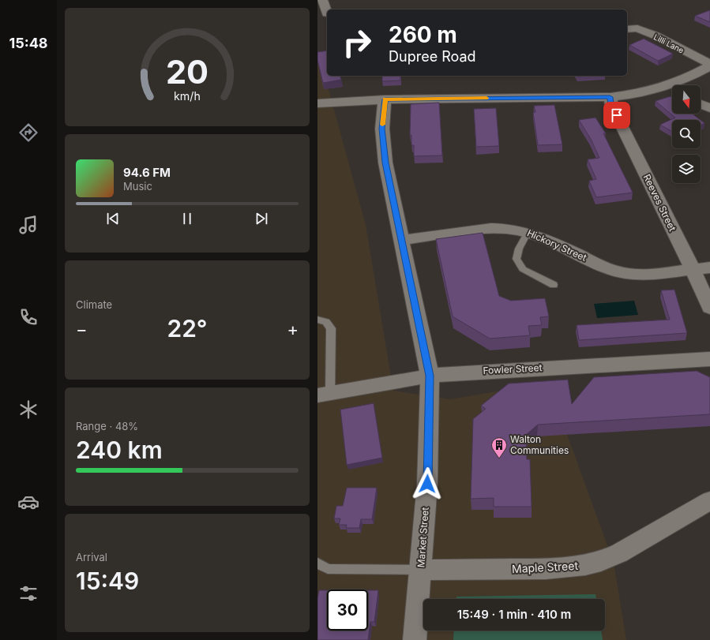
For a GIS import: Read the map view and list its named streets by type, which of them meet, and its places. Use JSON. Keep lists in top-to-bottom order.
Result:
{
  "streets": {
    "street": [
      "Lilli Lane",
      "Reeves Street",
      "Hickory Street",
      "Fowler Street",
      "Market Street",
      "Maple Street"
    ]
  },
  "crossings": [
    ["Reeves Street", "Hickory Street"],
    ["Hickory Street", "Market Street"],
    ["Fowler Street", "Market Street"],
    ["Market Street", "Maple Street"]
  ],
  "places": {
    "building": ["Walton Communities"]
  },
  "north": "bottom",
  "page": {
    "tabs": "15:48",
    "turn": ["260 m", "Dupree Road"],
    "song": ["94.6 FM", "Music"],
    "tile": [
      "Climate",
      ["Range · 48%", "240 km"],
      ["Arrival", "15:49"]
    ],
    "heat": ["−", "22°", "+"],
    "limit": "30",
    "trip": "15:49 · 1 min · 410 m",
    "gauge": ["20", "km/h"]
  }
}
